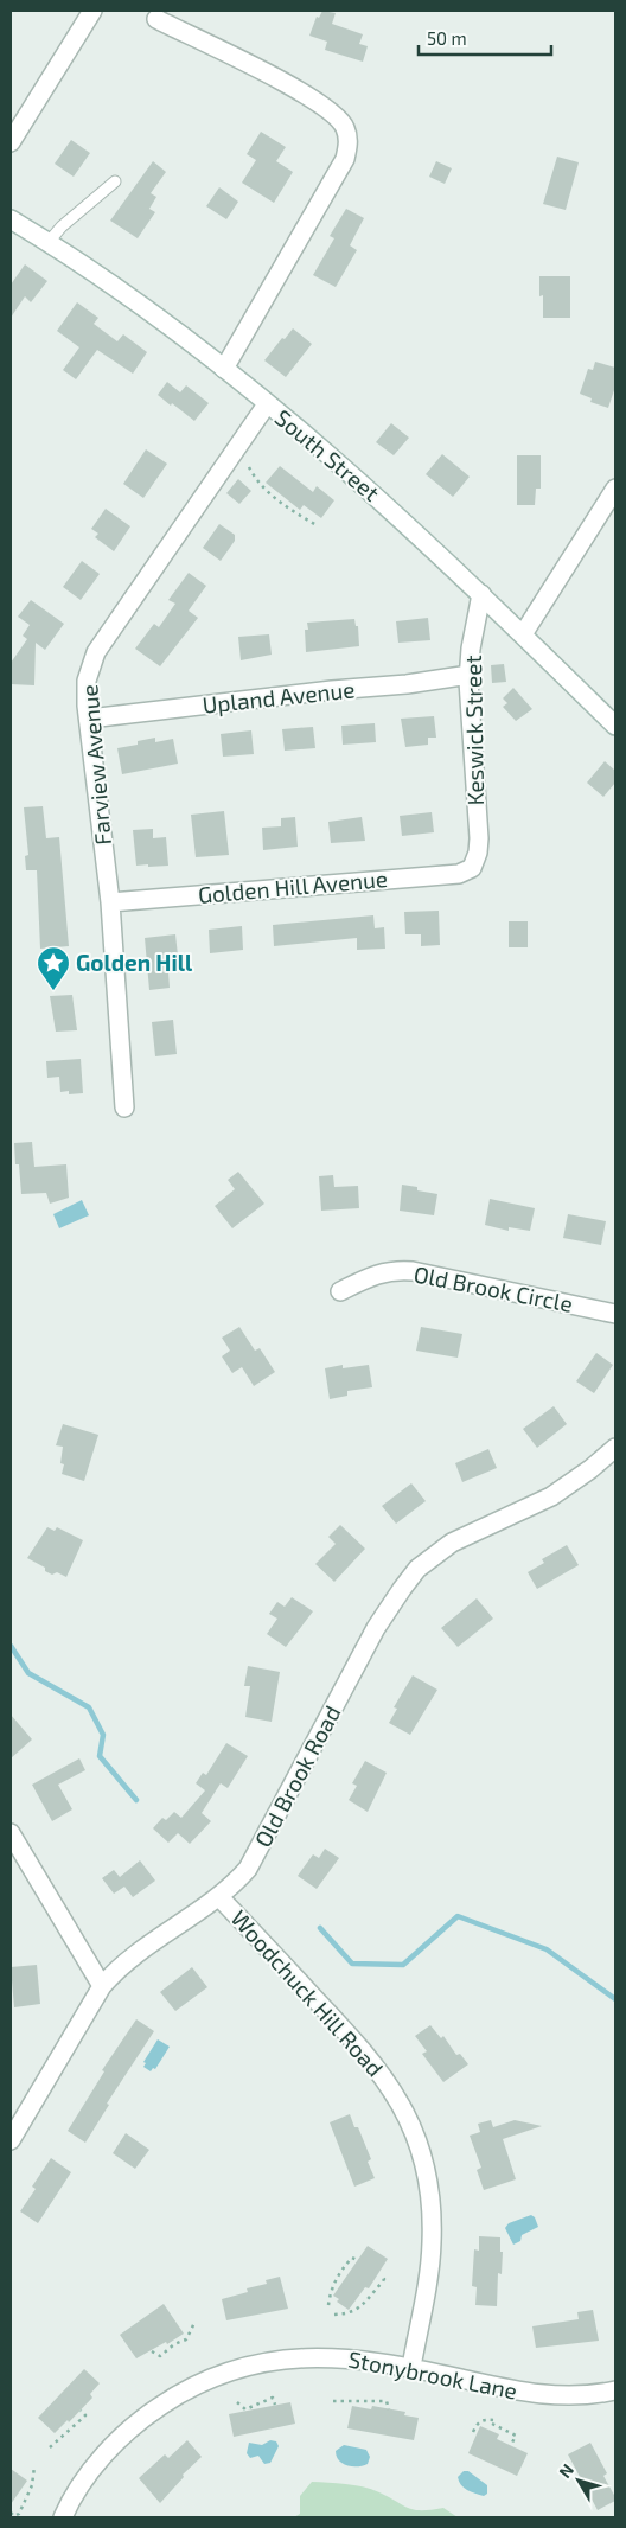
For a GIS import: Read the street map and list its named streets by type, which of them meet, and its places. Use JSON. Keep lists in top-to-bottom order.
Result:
{
  "streets": {
    "street": [
      "South Street",
      "Upland Avenue",
      "Keswick Street",
      "Farview Avenue",
      "Golden Hill Avenue",
      "Old Brook Circle",
      "Old Brook Road",
      "Woodchuck Hill Road",
      "Stonybrook Lane"
    ]
  },
  "crossings": [
    ["South Street", "Keswick Street"],
    ["South Street", "Farview Avenue"],
    ["Upland Avenue", "Keswick Street"],
    ["Upland Avenue", "Farview Avenue"],
    ["Keswick Street", "Golden Hill Avenue"],
    ["Farview Avenue", "Golden Hill Avenue"],
    ["Old Brook Road", "Woodchuck Hill Road"],
    ["Woodchuck Hill Road", "Stonybrook Lane"]
  ],
  "places": {
    "place": ["Golden Hill"]
  },
  "scale_bar": "50 m",
  "north": "top left"
}
